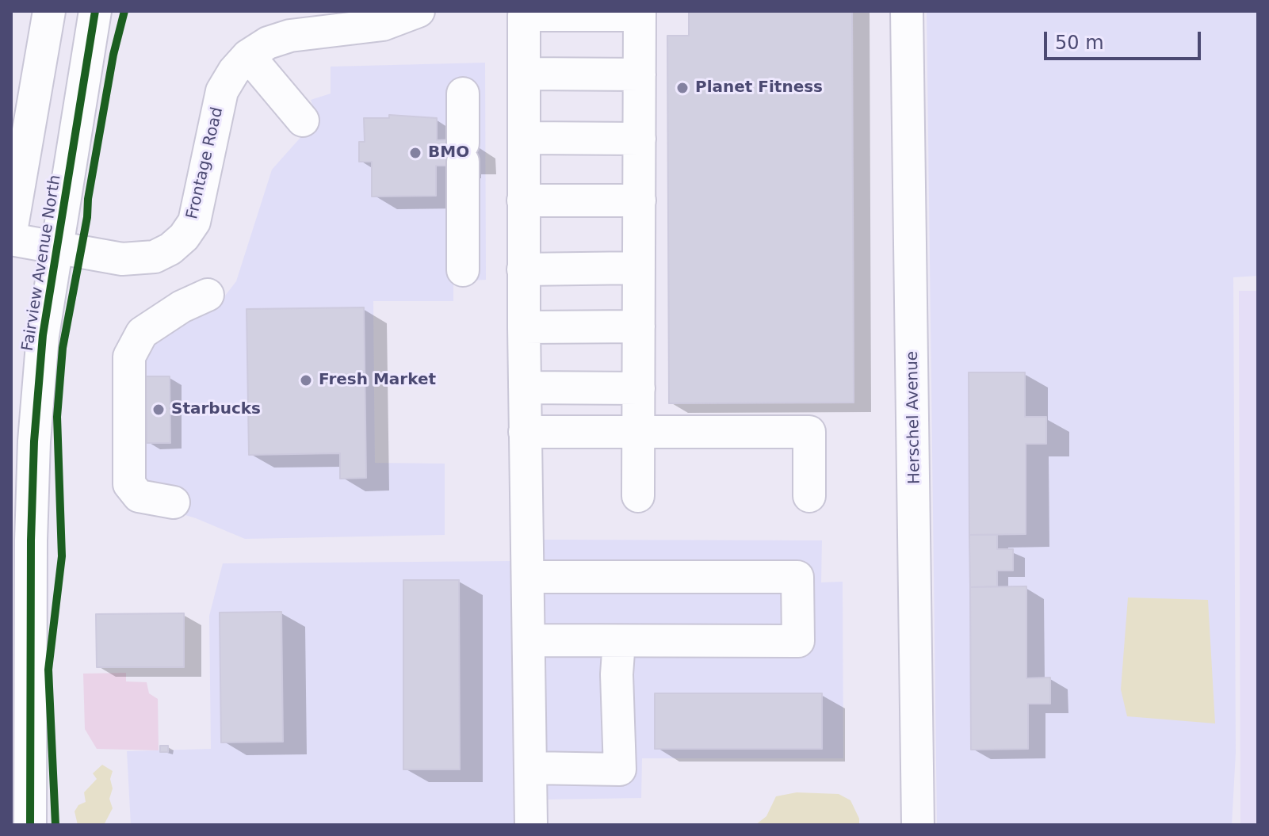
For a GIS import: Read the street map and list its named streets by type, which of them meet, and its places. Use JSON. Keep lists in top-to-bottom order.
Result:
{
  "streets": {
    "street": ["Frontage Road", "Fairview Avenue North", "Herschel Avenue"]
  },
  "crossings": [
    ["Frontage Road", "Fairview Avenue North"]
  ],
  "places": [
    "Planet Fitness",
    "BMO",
    "Fresh Market",
    "Starbucks"
  ],
  "scale_bar": "50 m"
}
